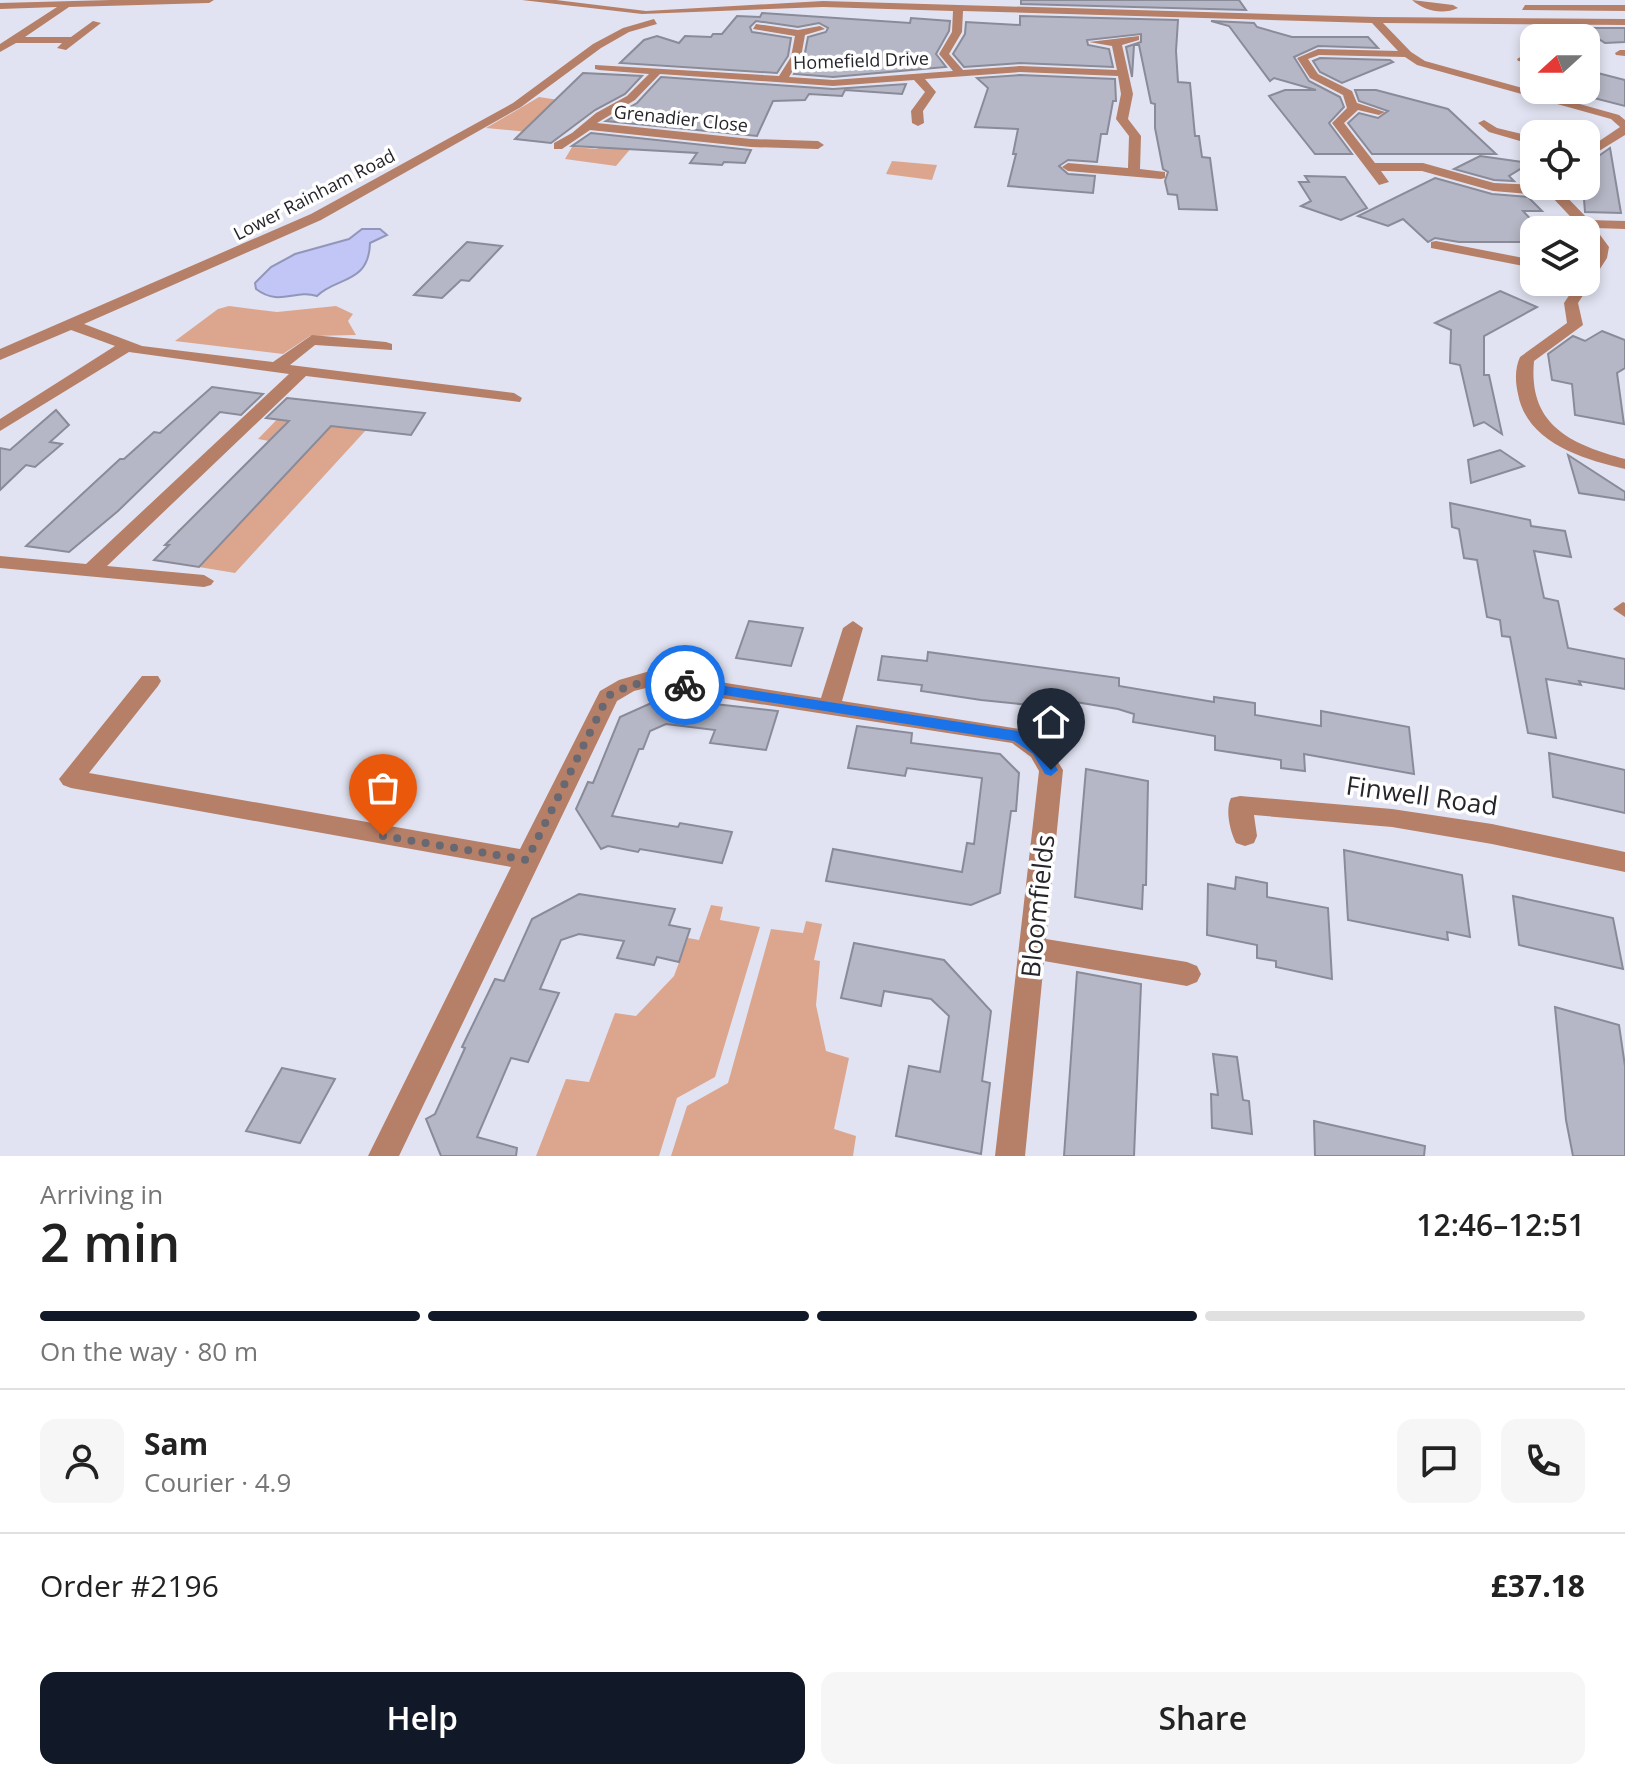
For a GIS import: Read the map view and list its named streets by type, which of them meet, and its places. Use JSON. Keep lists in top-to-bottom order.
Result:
{
  "streets": {
    "street": [
      "Homefield Drive",
      "Grenadier Close",
      "Lower Rainham Road",
      "Finwell Road",
      "Bloomfields"
    ]
  },
  "crossings": [
    ["Homefield Drive", "Grenadier Close"]
  ],
  "north": "left",
  "page": {
    "heading": ["2 min", "Arriving in", "12:46–12:51"],
    "panel": [
      "Sam",
      "Courier · 4.9",
      "Order #2196",
      "£37.18"
    ],
    "bar": "On the way · 80 m",
    "buttons": ["Help", "Share"]
  }
}
